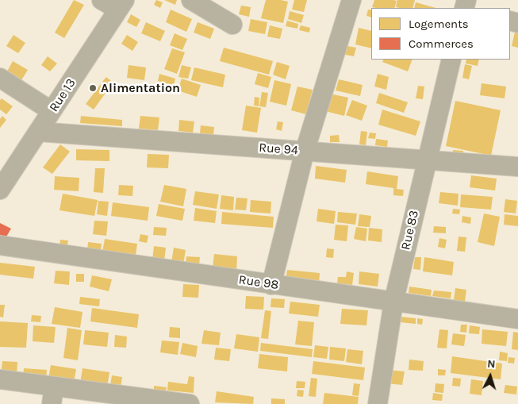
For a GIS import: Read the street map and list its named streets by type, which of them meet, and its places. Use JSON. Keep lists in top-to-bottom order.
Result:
{
  "streets": {
    "street": [
      "Rue 13",
      "Rue 94",
      "Rue 83",
      "Rue 98"
    ]
  },
  "crossings": [
    ["Rue 13", "Rue 94"],
    ["Rue 94", "Rue 83"],
    ["Rue 83", "Rue 98"]
  ],
  "places": ["Alimentation"],
  "legend": ["Logements", "Commerces"],
  "north": "top"
}
